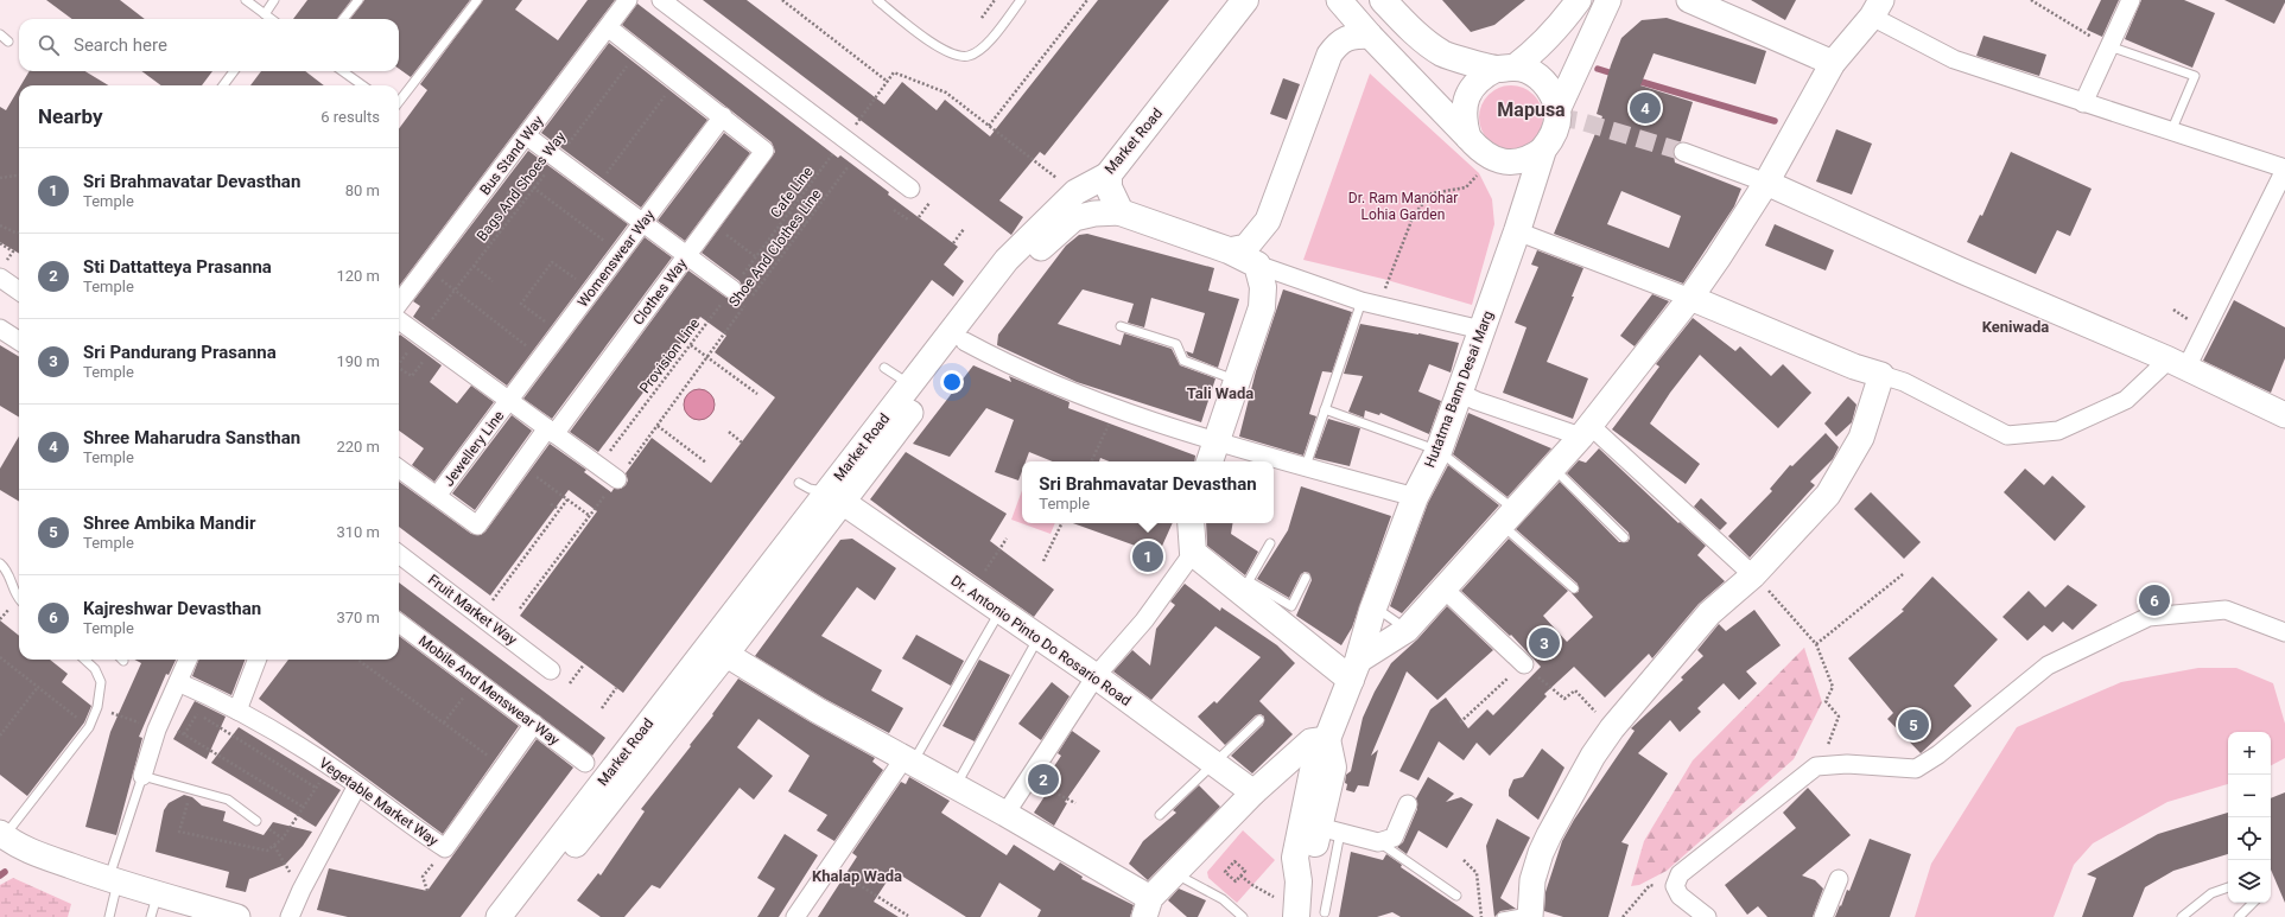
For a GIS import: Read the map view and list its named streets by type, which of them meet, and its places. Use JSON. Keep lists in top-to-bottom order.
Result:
{
  "streets": {
    "main road": ["Market Road", "Hutatma Bann Desai Marg"],
    "street": [
      "Bus Stand Way",
      "Womenswear Way",
      "Clothes Way",
      "Jewellery Line",
      "Fruit Market Way",
      "Dr. Antonio Pinto Do Rosario Road",
      "Mobile And Menswear Way",
      "Vegetable Market Way"
    ],
    "path": [
      "Bags And Shoes Way",
      "Cafe Line",
      "Shoe And Clothes Line",
      "Provision Line"
    ]
  },
  "crossings": [
    ["Market Road", "Dr. Antonio Pinto Do Rosario Road"],
    ["Cafe Line", "Provision Line"],
    ["Womenswear Way", "Clothes Way"],
    ["Womenswear Way", "Jewellery Line"],
    ["Clothes Way", "Jewellery Line"],
    ["Mobile And Menswear Way", "Vegetable Market Way"]
  ],
  "districts": [
    "Mapusa",
    "Keniwada",
    "Tali Wada",
    "Khalap Wada"
  ],
  "parks": ["Dr. Ram Manohar Lohia Garden"],
  "page": {
    "search": "Search here",
    "heading": ["Nearby", "6 results"],
    "pins": [
      "4",
      "1",
      "6",
      "3",
      "5",
      "2"
    ],
    "list": [
      {
        "mark": "1",
        "name": "Sri Brahmavatar Devasthan",
        "note": "Temple",
        "value": "80 m"
      },
      {
        "mark": "2",
        "name": "Sti Dattatteya Prasanna",
        "note": "Temple",
        "value": "120 m"
      },
      {
        "mark": "3",
        "name": "Sri Pandurang Prasanna",
        "note": "Temple",
        "value": "190 m"
      },
      {
        "mark": "4",
        "name": "Shree Maharudra Sansthan",
        "note": "Temple",
        "value": "220 m"
      },
      {
        "mark": "5",
        "name": "Shree Ambika Mandir",
        "note": "Temple",
        "value": "310 m"
      },
      {
        "mark": "6",
        "name": "Kajreshwar Devasthan",
        "note": "Temple",
        "value": "370 m"
      }
    ],
    "popup": ["Sri Brahmavatar Devasthan", "Temple"],
    "map_buttons": ["+", "−"]
  }
}
